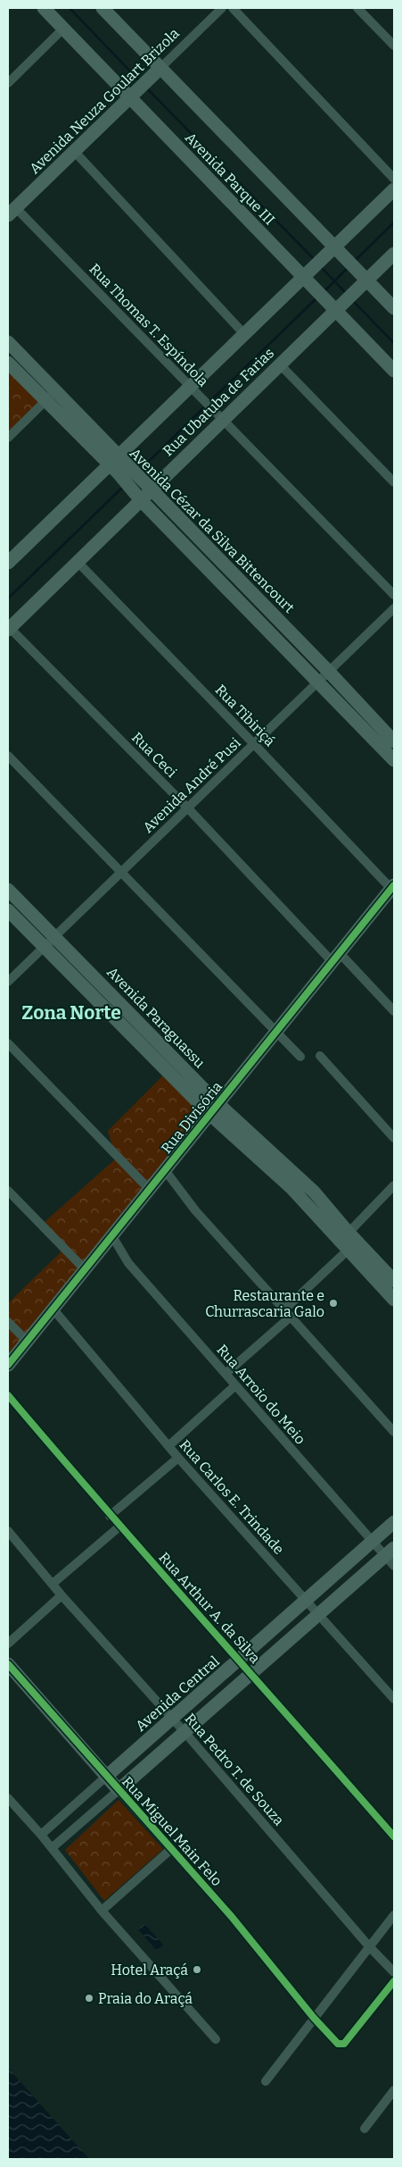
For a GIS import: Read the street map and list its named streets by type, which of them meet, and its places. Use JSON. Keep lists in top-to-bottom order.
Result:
{
  "streets": {
    "street": [
      "Avenida Neuza Goulart Brizola",
      "Avenida Parque III",
      "Rua Thomas T. Espíndola",
      "Rua Ubatuba de Farias",
      "Avenida Cézar da Silva Bittencourt",
      "Rua Tibiriçá",
      "Rua Ceci",
      "Avenida André Pusi",
      "Avenida Paraguassu",
      "Rua Divisória",
      "Rua Arroio do Meio",
      "Rua Carlos E. Trindade",
      "Rua Arthur A. da Silva",
      "Avenida Central",
      "Rua Pedro T. de Souza",
      "Rua Miguel Main Felo"
    ]
  },
  "crossings": [
    ["Avenida Neuza Goulart Brizola", "Avenida Parque III"],
    ["Avenida Neuza Goulart Brizola", "Rua Thomas T. Espíndola"],
    ["Avenida Parque III", "Rua Ubatuba de Farias"],
    ["Rua Thomas T. Espíndola", "Rua Ubatuba de Farias"],
    ["Rua Ubatuba de Farias", "Avenida Cézar da Silva Bittencourt"],
    ["Rua Ubatuba de Farias", "Rua Tibiriçá"],
    ["Rua Ubatuba de Farias", "Rua Ceci"],
    ["Avenida Cézar da Silva Bittencourt", "Avenida André Pusi"],
    ["Rua Tibiriçá", "Avenida André Pusi"],
    ["Rua Tibiriçá", "Rua Divisória"],
    ["Rua Ceci", "Avenida André Pusi"],
    ["Rua Ceci", "Rua Divisória"],
    ["Avenida André Pusi", "Avenida Paraguassu"],
    ["Avenida Paraguassu", "Rua Divisória"],
    ["Rua Divisória", "Rua Arroio do Meio"],
    ["Rua Divisória", "Rua Carlos E. Trindade"],
    ["Rua Arroio do Meio", "Avenida Central"],
    ["Rua Carlos E. Trindade", "Avenida Central"],
    ["Rua Arthur A. da Silva", "Avenida Central"],
    ["Avenida Central", "Rua Pedro T. de Souza"],
    ["Avenida Central", "Rua Miguel Main Felo"]
  ],
  "districts": ["Zona Norte"],
  "places": ["Restaurante e Churrascaria Galo", "Hotel Araçá", "Praia do Araçá"]
}
